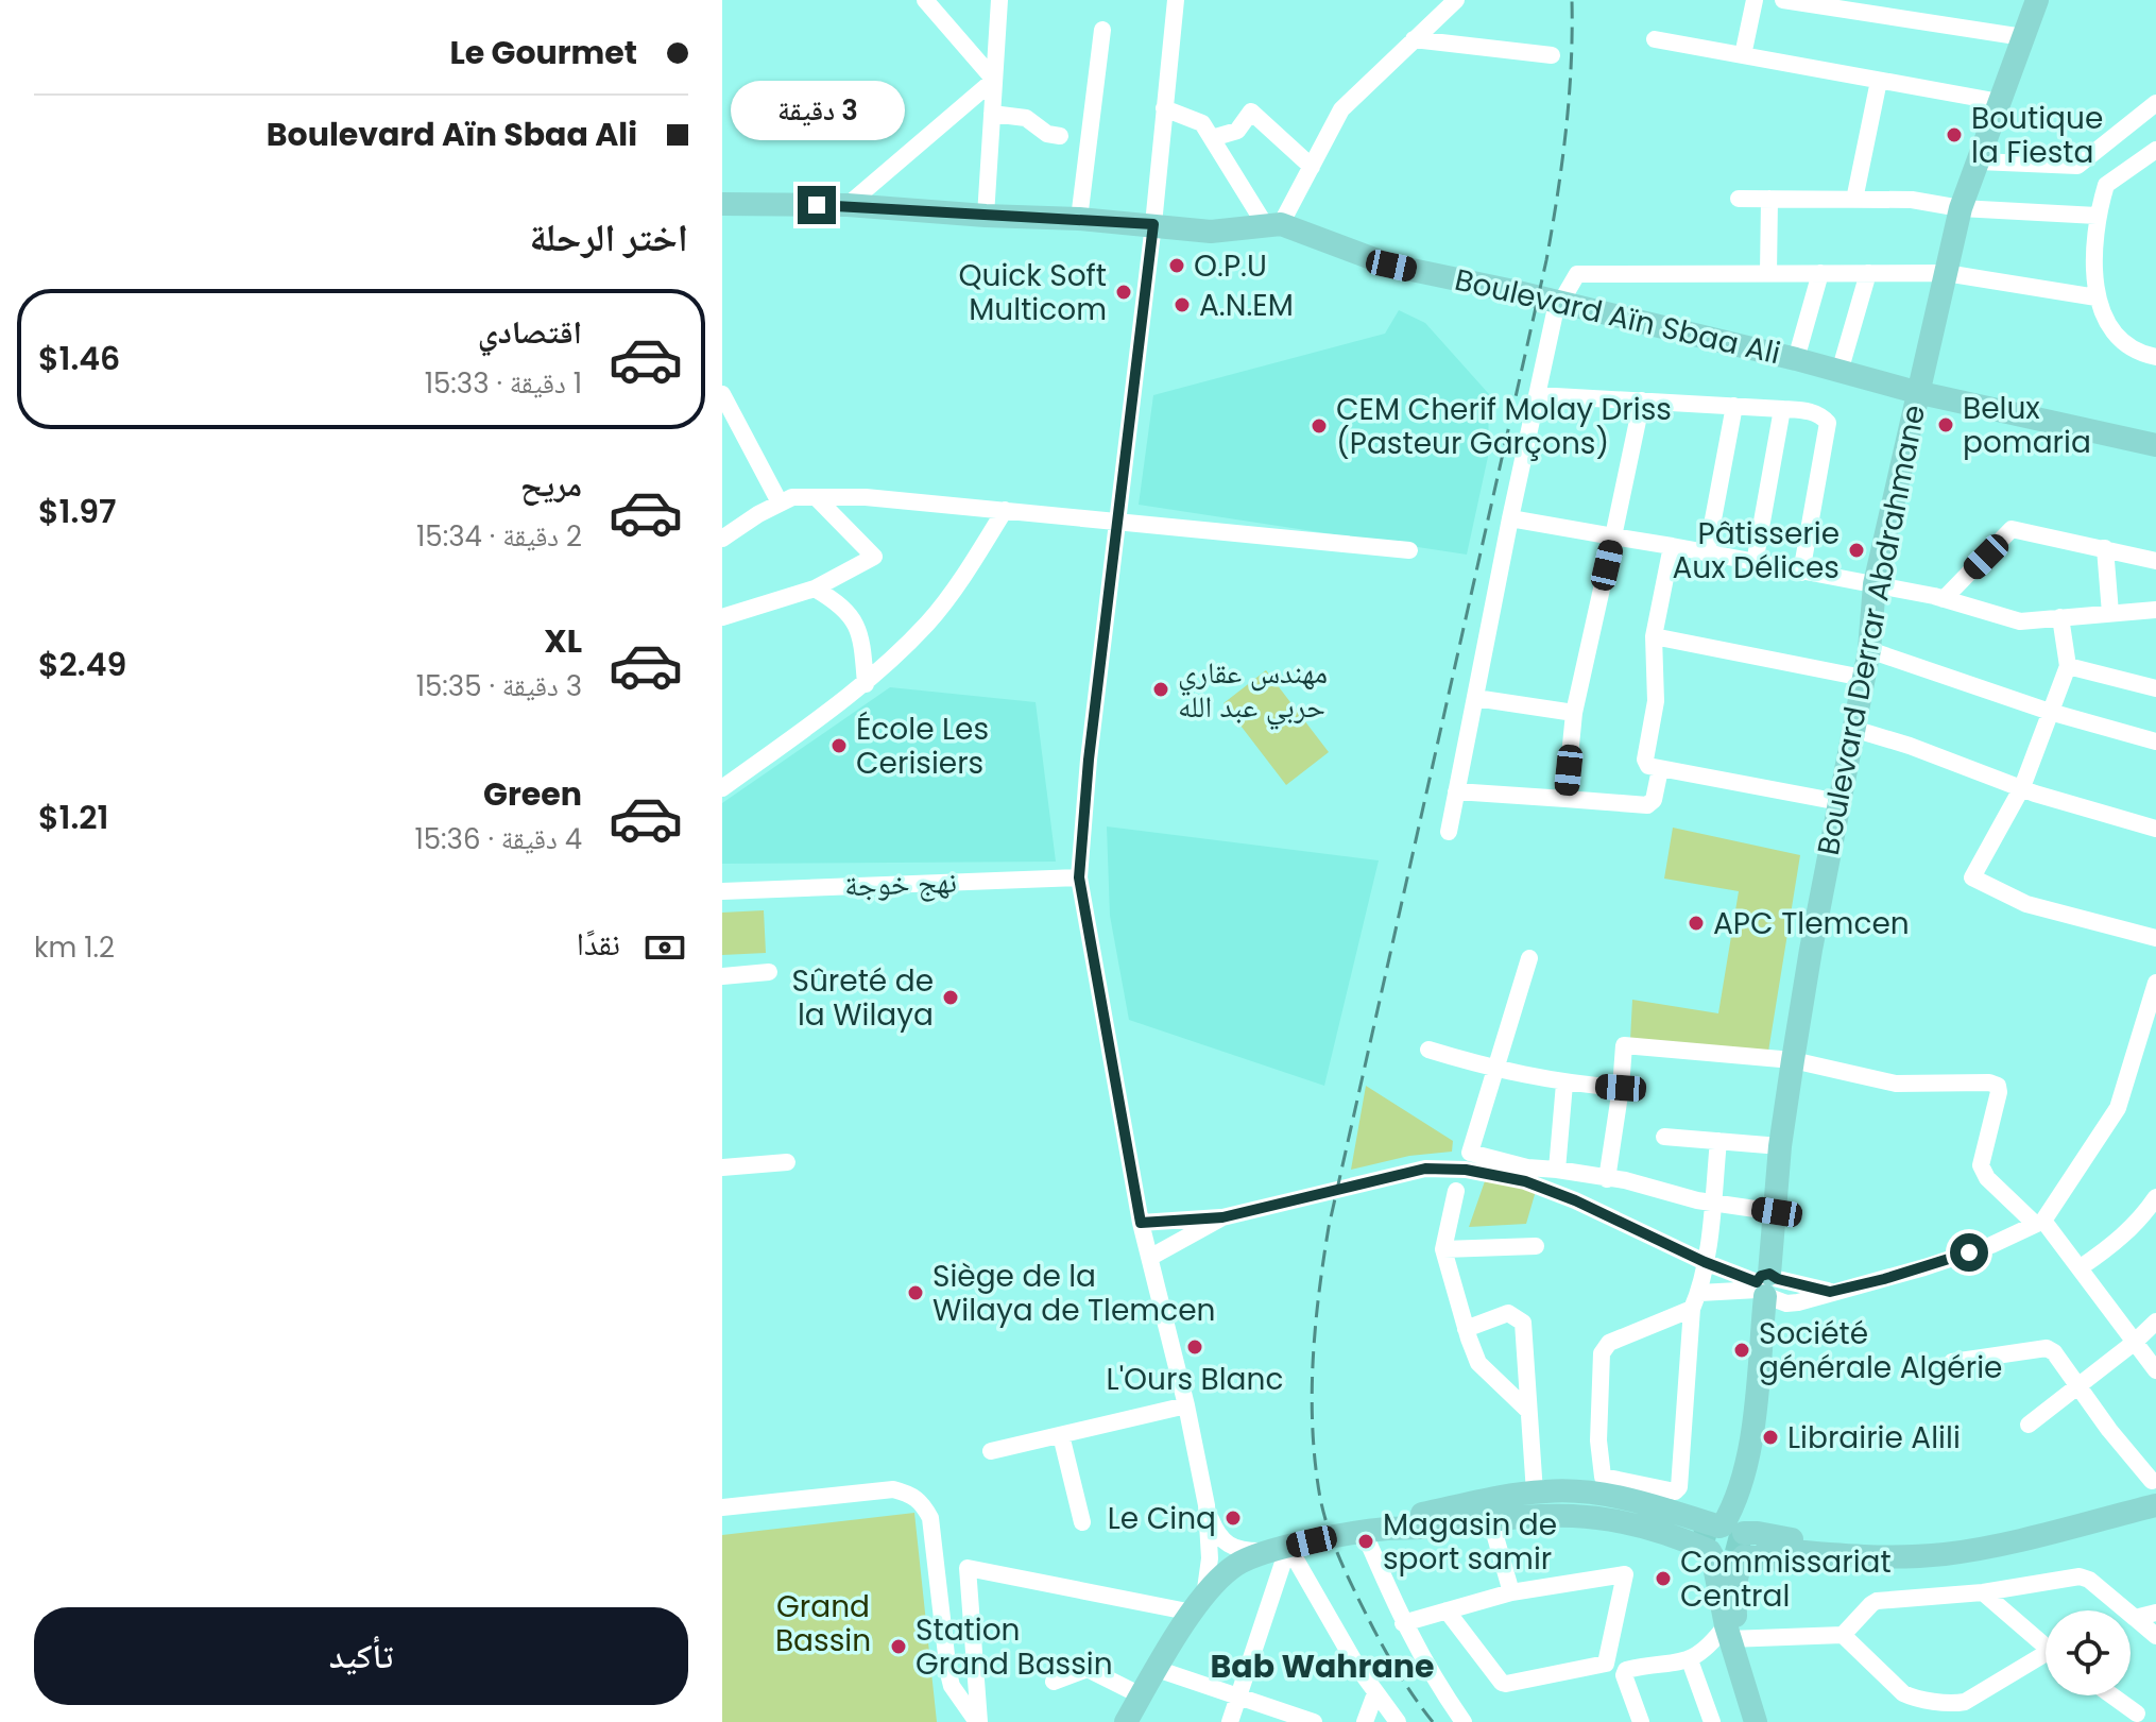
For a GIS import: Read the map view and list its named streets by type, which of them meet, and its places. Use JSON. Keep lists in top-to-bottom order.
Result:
{
  "streets": {
    "main road": ["Boulevard Aïn Sbaa Ali", "Boulevard Derrar Abdrahmane"],
    "street": ["نهج خوجة"]
  },
  "crossings": [
    ["Boulevard Aïn Sbaa Ali", "Boulevard Derrar Abdrahmane"]
  ],
  "districts": ["Bab Wahrane"],
  "parks": ["Grand Bassin"],
  "places": [
    "Boutique la Fiesta",
    "O.P.U",
    "Quick Soft Multicom",
    "A.N.EM",
    "Belux pomaria",
    "CEM Cherif Molay Driss (Pasteur Garçons)",
    "Pâtisserie Aux Délices",
    "مهندس عقاري حربي عبد الله",
    "École Les Cerisiers",
    "APC Tlemcen",
    "Sûreté de la Wilaya",
    "Siège de la Wilaya de Tlemcen",
    "L'Ours Blanc",
    "Société générale Algérie",
    "Librairie Alili",
    "Le Cinq",
    "Magasin de sport samir",
    "Commissariat Central",
    "Station Grand Bassin"
  ],
  "page": {
    "banner": ["Le Gourmet", "Boulevard Aïn Sbaa Ali"],
    "bubble": "3 دقيقة",
    "heading": "اختر الرحلة",
    "list": [
      {
        "name": "اقتصادي",
        "note": "1 دقيقة · 15:33",
        "value": "$1.46"
      },
      {
        "name": "مريح",
        "note": "2 دقيقة · 15:34",
        "value": "$1.97"
      },
      {
        "name": "XL",
        "note": "3 دقيقة · 15:35",
        "value": "$2.49"
      },
      {
        "name": "Green",
        "note": "4 دقيقة · 15:36",
        "value": "$1.21"
      }
    ],
    "pay": ["نقدًا", "1.2 km"],
    "buttons": "تأكيد"
  }
}
